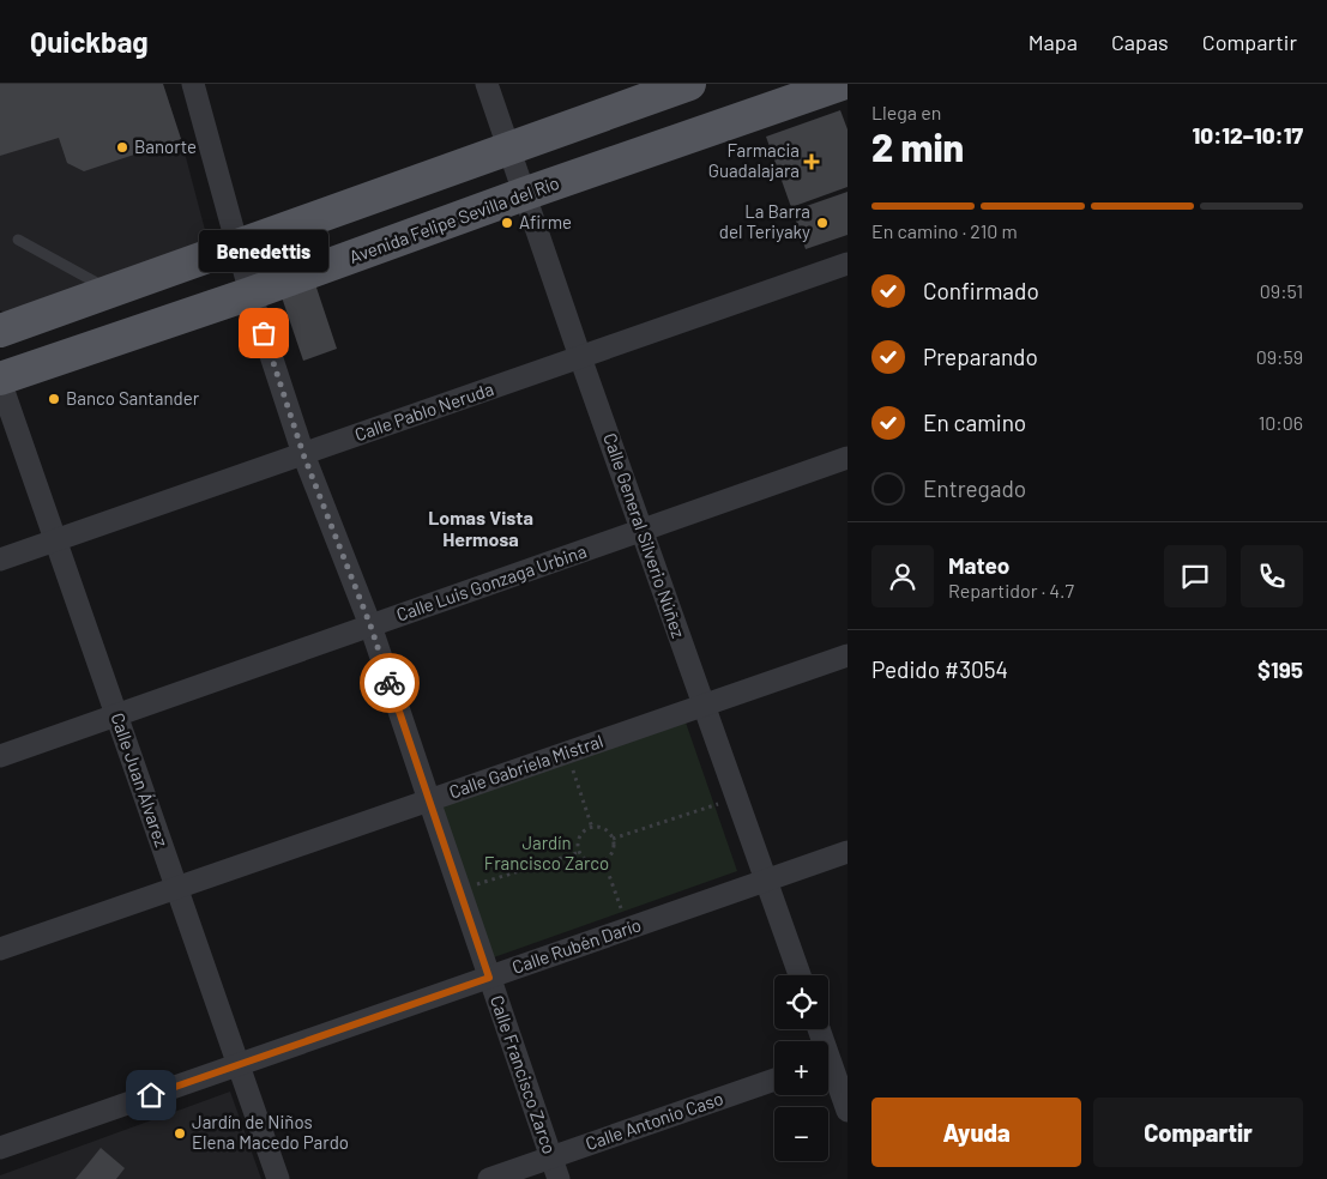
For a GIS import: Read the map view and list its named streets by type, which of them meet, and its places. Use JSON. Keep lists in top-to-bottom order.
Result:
{
  "streets": {
    "main road": ["Avenida Felipe Sevilla del Río"],
    "street": [
      "Calle Pablo Neruda",
      "Calle General Silverio Núñez",
      "Calle Luis Gonzaga Urbina",
      "Calle Gabriela Mistral",
      "Calle Juan Álvarez",
      "Calle Rubén Darío",
      "Calle Francisco Zarco",
      "Calle Antonio Caso"
    ]
  },
  "crossings": [
    ["Avenida Felipe Sevilla del Río", "Calle General Silverio Núñez"],
    ["Avenida Felipe Sevilla del Río", "Calle Juan Álvarez"],
    ["Avenida Felipe Sevilla del Río", "Calle Francisco Zarco"],
    ["Calle Pablo Neruda", "Calle General Silverio Núñez"],
    ["Calle Pablo Neruda", "Calle Juan Álvarez"],
    ["Calle Pablo Neruda", "Calle Francisco Zarco"],
    ["Calle General Silverio Núñez", "Calle Luis Gonzaga Urbina"],
    ["Calle General Silverio Núñez", "Calle Gabriela Mistral"],
    ["Calle General Silverio Núñez", "Calle Rubén Darío"],
    ["Calle Luis Gonzaga Urbina", "Calle Juan Álvarez"],
    ["Calle Luis Gonzaga Urbina", "Calle Francisco Zarco"],
    ["Calle Gabriela Mistral", "Calle Juan Álvarez"],
    ["Calle Gabriela Mistral", "Calle Francisco Zarco"],
    ["Calle Juan Álvarez", "Calle Rubén Darío"],
    ["Calle Rubén Darío", "Calle Francisco Zarco"],
    ["Calle Francisco Zarco", "Calle Antonio Caso"]
  ],
  "districts": ["Lomas Vista Hermosa"],
  "parks": ["Jardín Francisco Zarco"],
  "places": {
    "other": [
      "Banorte",
      "Afirme",
      "La Barra del Teriyaky",
      "Benedettis",
      "Banco Santander",
      "Jardín de Niños Elena Macedo Pardo"
    ],
    "health": ["Farmacia Guadalajara"]
  },
  "page": {
    "header": "Quickbag",
    "nav": ["Mapa", "Capas", "Compartir"],
    "heading": ["2 min", "Llega en", "10:12–10:17"],
    "panel": [
      "Mateo",
      "Repartidor · 4.7",
      "Pedido #3054",
      "$195"
    ],
    "bar": "En camino · 210 m",
    "bubble": "Benedettis",
    "list": [
      ["Confirmado", "09:51"],
      ["Preparando", "09:59"],
      ["En camino", "10:06"],
      "Entregado"
    ],
    "map_buttons": ["+", "−"],
    "buttons": ["Ayuda", "Compartir"]
  }
}
